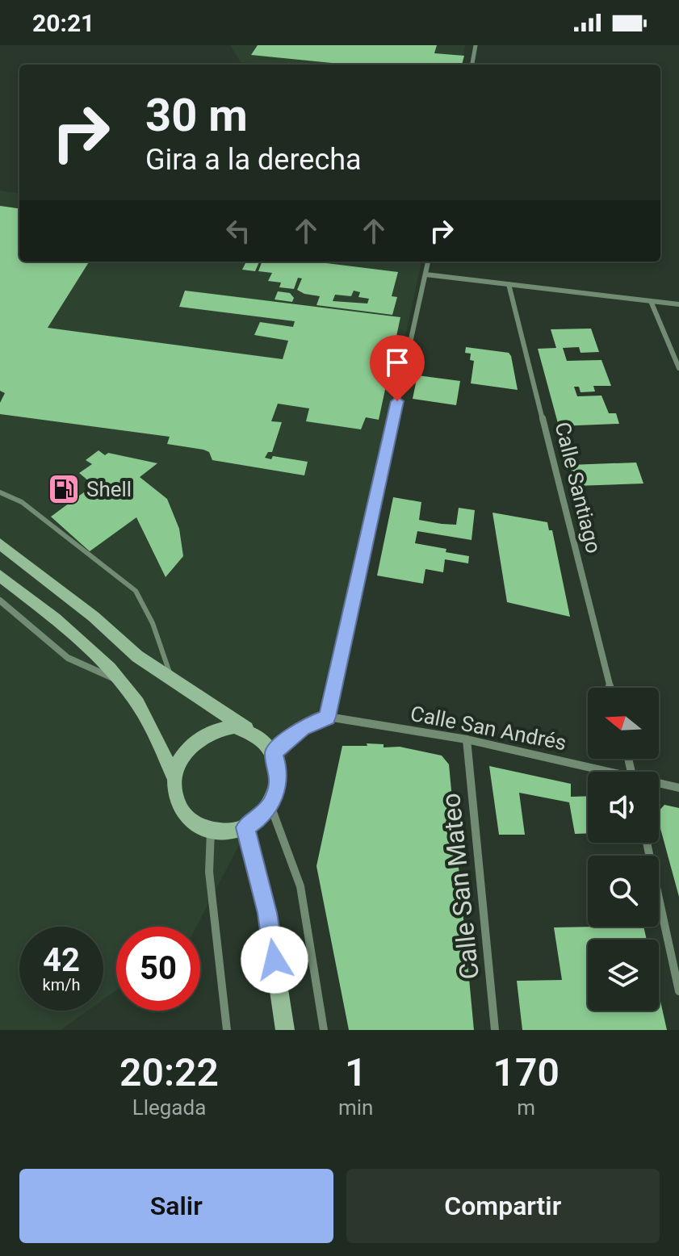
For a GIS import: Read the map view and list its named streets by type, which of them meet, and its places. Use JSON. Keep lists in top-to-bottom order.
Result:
{
  "streets": {
    "street": ["Calle Santiago", "Calle San Andrés", "Calle San Mateo"]
  },
  "crossings": [
    ["Calle San Andrés", "Calle San Mateo"]
  ],
  "places": {
    "fuel station": ["Shell"]
  },
  "north": "left",
  "page": {
    "status": "20:21",
    "turn": ["30 m", "Gira a la derecha"],
    "speed": "42 km/h",
    "limit": "50",
    "eta": [
      "20:22",
      "Llegada",
      "1",
      "min",
      "170",
      "m"
    ],
    "buttons": ["Salir", "Compartir"]
  }
}
